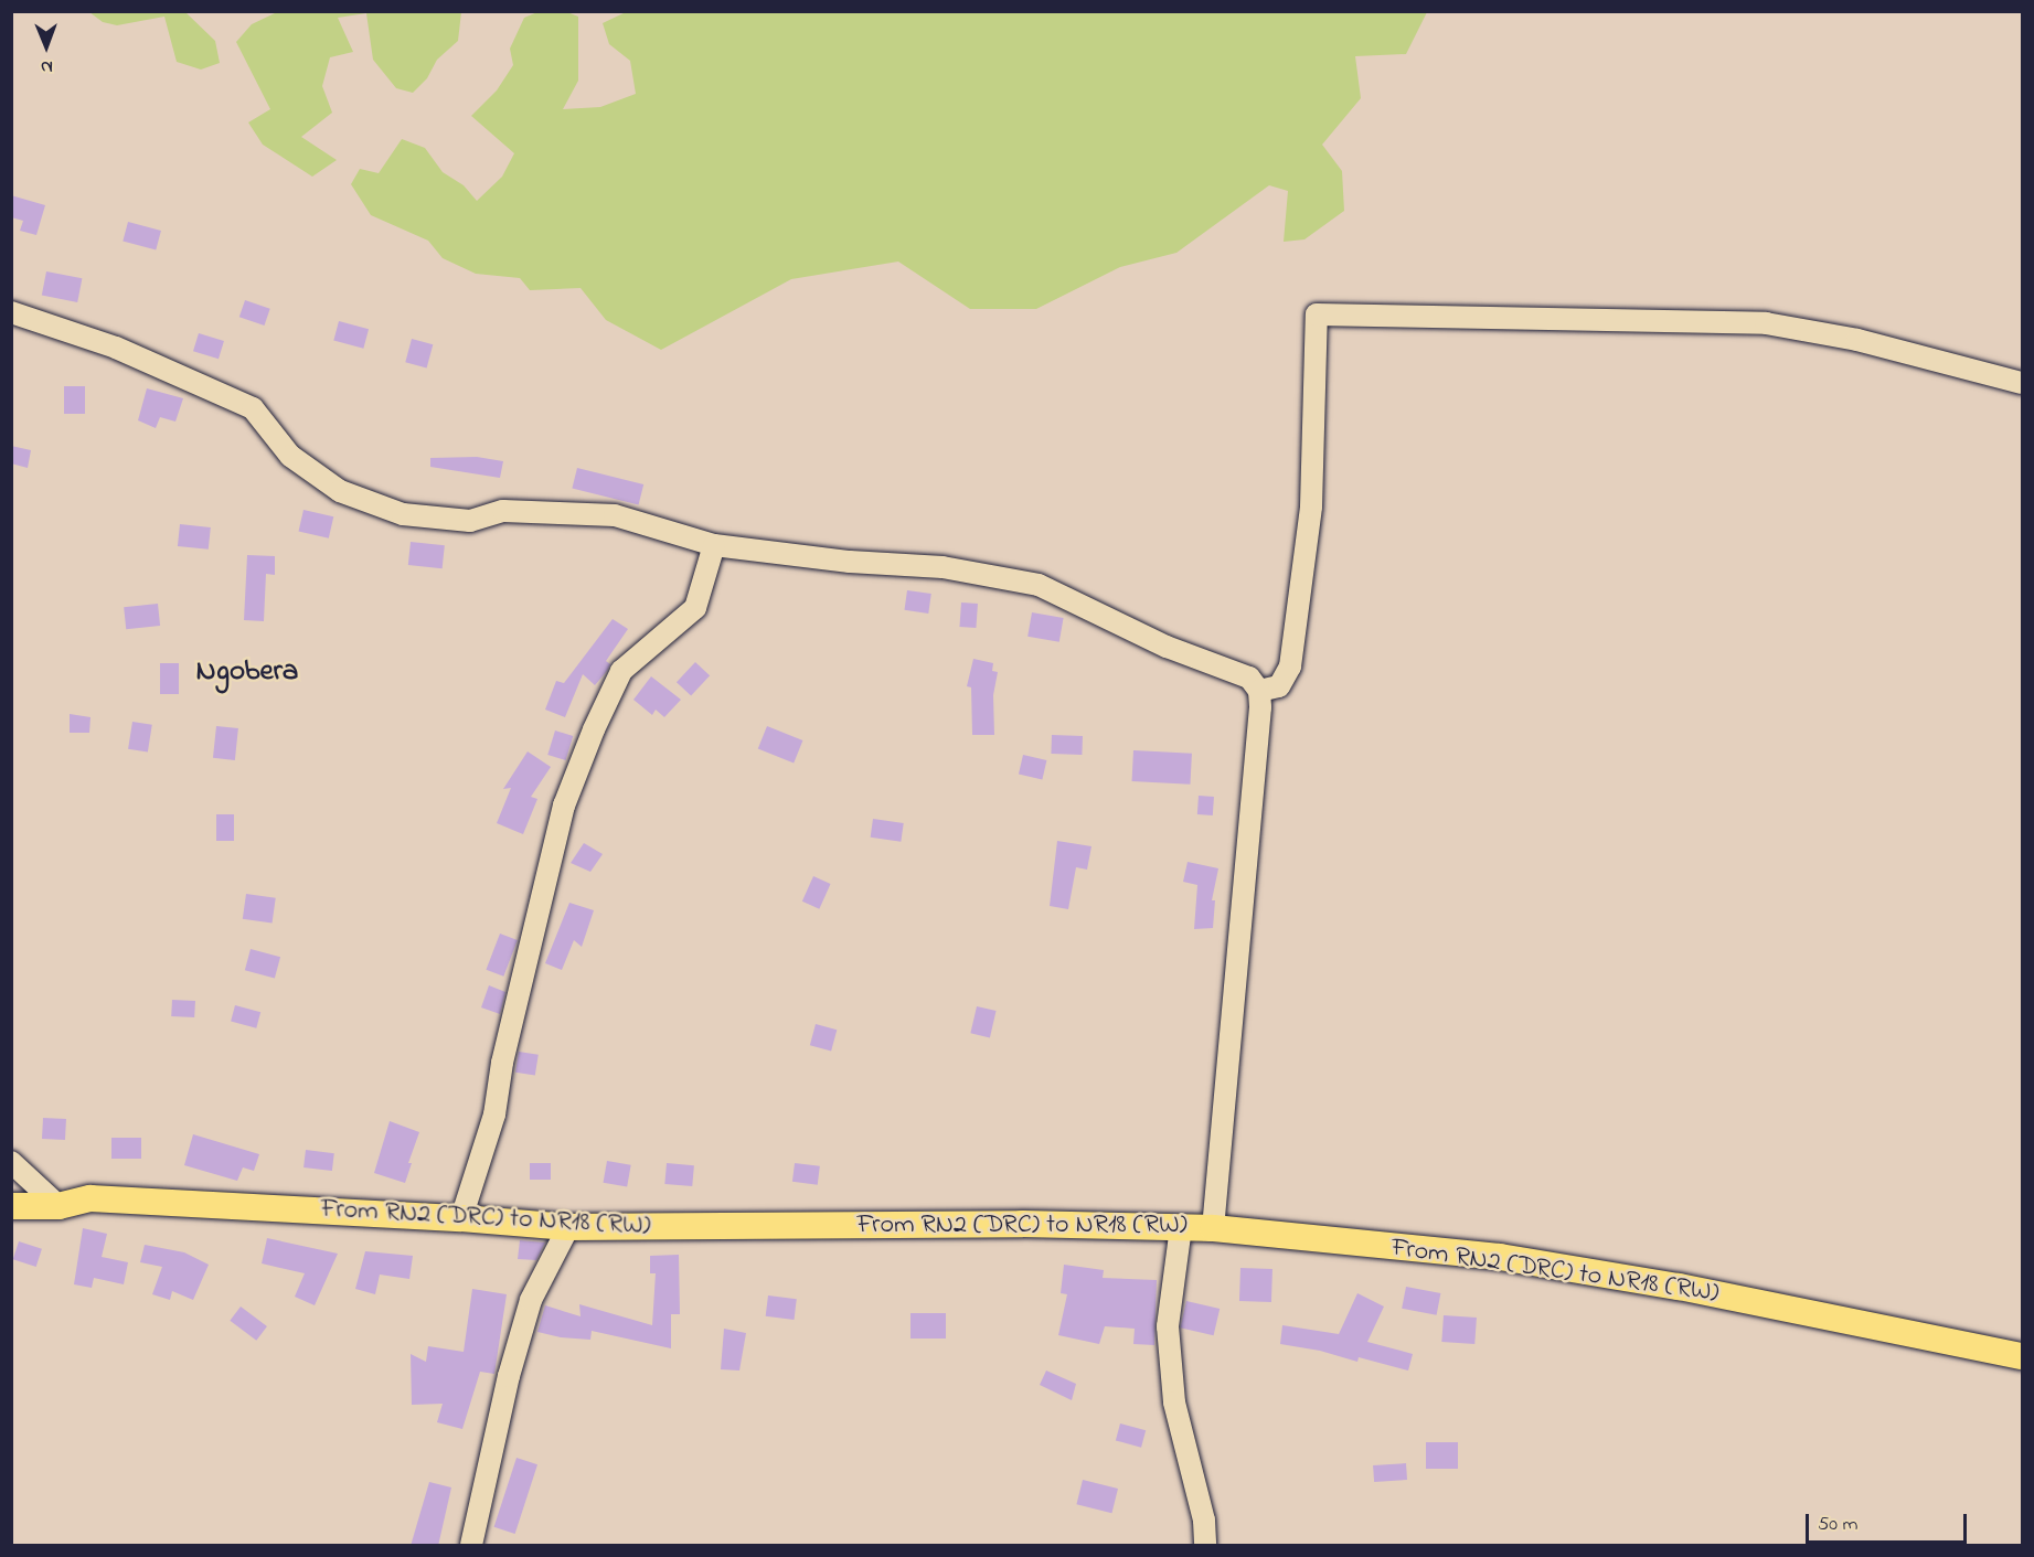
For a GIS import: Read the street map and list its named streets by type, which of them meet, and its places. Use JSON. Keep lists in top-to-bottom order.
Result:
{
  "streets": {
    "main road": ["From RN2 (DRC) to NR18 (RW)"]
  },
  "districts": ["Ngobera"],
  "scale_bar": "50 m",
  "north": "bottom"
}
